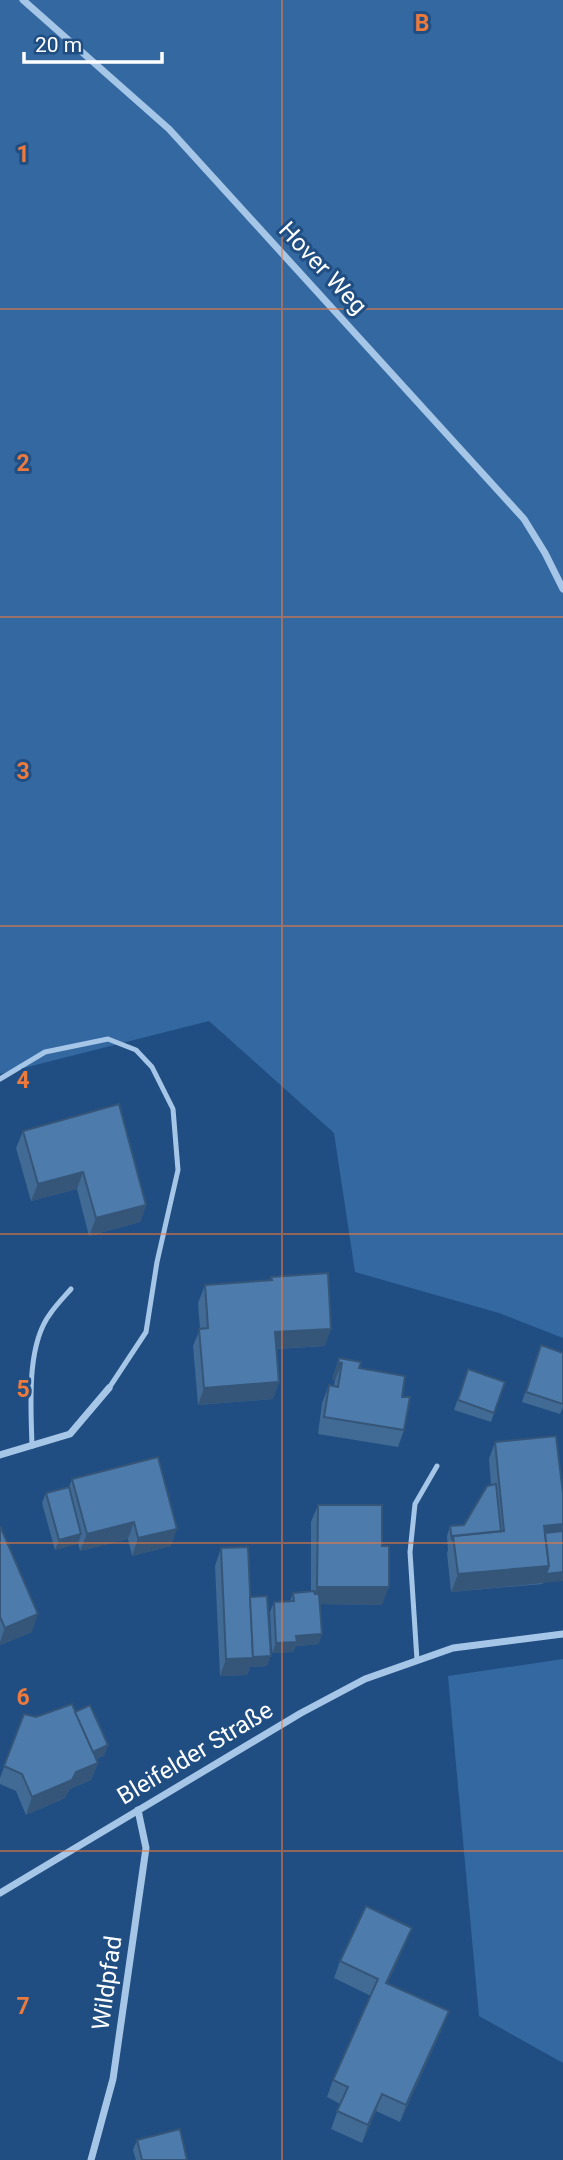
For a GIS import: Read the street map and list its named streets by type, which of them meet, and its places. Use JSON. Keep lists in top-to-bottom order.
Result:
{
  "streets": {
    "street": ["Hover Weg", "Bleifelder Straße", "Wildpfad"]
  },
  "crossings": [
    ["Bleifelder Straße", "Wildpfad"]
  ],
  "scale_bar": "20 m",
  "grid": {
    "columns": ["B"],
    "rows": [
      "1",
      "2",
      "3",
      "4",
      "5",
      "6",
      "7"
    ]
  }
}
